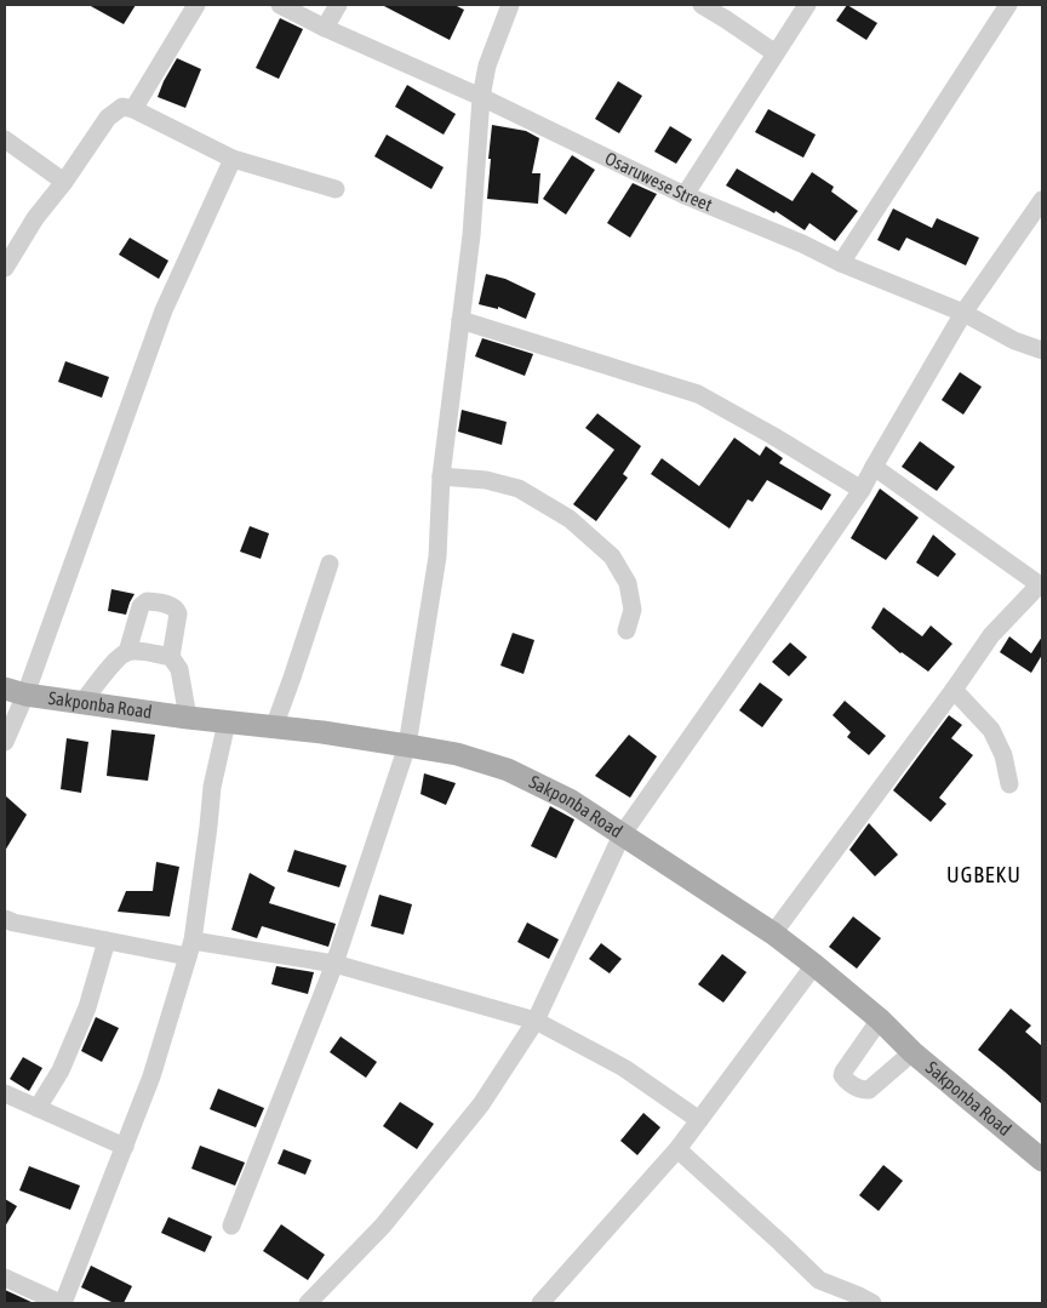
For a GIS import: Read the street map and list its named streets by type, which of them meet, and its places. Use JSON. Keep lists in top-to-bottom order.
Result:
{
  "streets": {
    "main road": ["Sakponba Road"],
    "street": ["Osaruwese Street"]
  },
  "districts": ["UGBEKU"]
}
